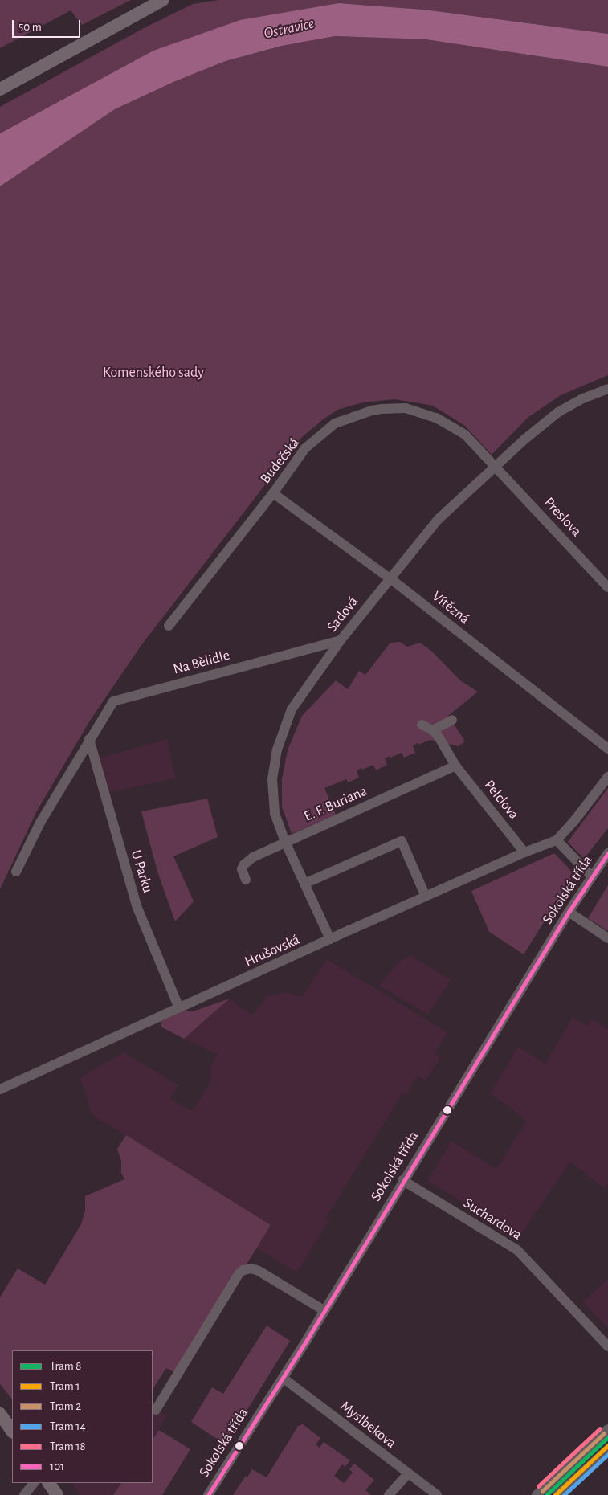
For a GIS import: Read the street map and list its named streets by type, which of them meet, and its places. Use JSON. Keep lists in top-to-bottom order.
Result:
{
  "streets": {
    "street": [
      "Budečská",
      "Preslova",
      "Vítězná",
      "Sadová",
      "Na Bělidle",
      "Pelclova",
      "E. F. Buriana",
      "U Parku",
      "Sokolská třída",
      "Hrušovská",
      "Suchardova",
      "Myslbekova"
    ]
  },
  "crossings": [
    ["Budečská", "Preslova"],
    ["Budečská", "Vítězná"],
    ["Budečská", "Sadová"],
    ["Preslova", "Sadová"],
    ["Vítězná", "Sadová"],
    ["Sadová", "Na Bělidle"],
    ["Sadová", "E. F. Buriana"],
    ["Sadová", "Hrušovská"],
    ["Na Bělidle", "U Parku"],
    ["Pelclova", "E. F. Buriana"],
    ["Pelclova", "Hrušovská"],
    ["U Parku", "Hrušovská"],
    ["Sokolská třída", "Suchardova"],
    ["Sokolská třída", "Myslbekova"]
  ],
  "water": ["Ostravice"],
  "parks": ["Komenského sady"],
  "lines": [
    "transit line 101",
    "tram line 18",
    "tram line 2",
    "tram line 8",
    "tram line 1",
    "tram line 14"
  ],
  "legend": [
    "Tram 8",
    "Tram 1",
    "Tram 2",
    "Tram 14",
    "Tram 18",
    "101"
  ],
  "scale_bar": "50 m"
}
